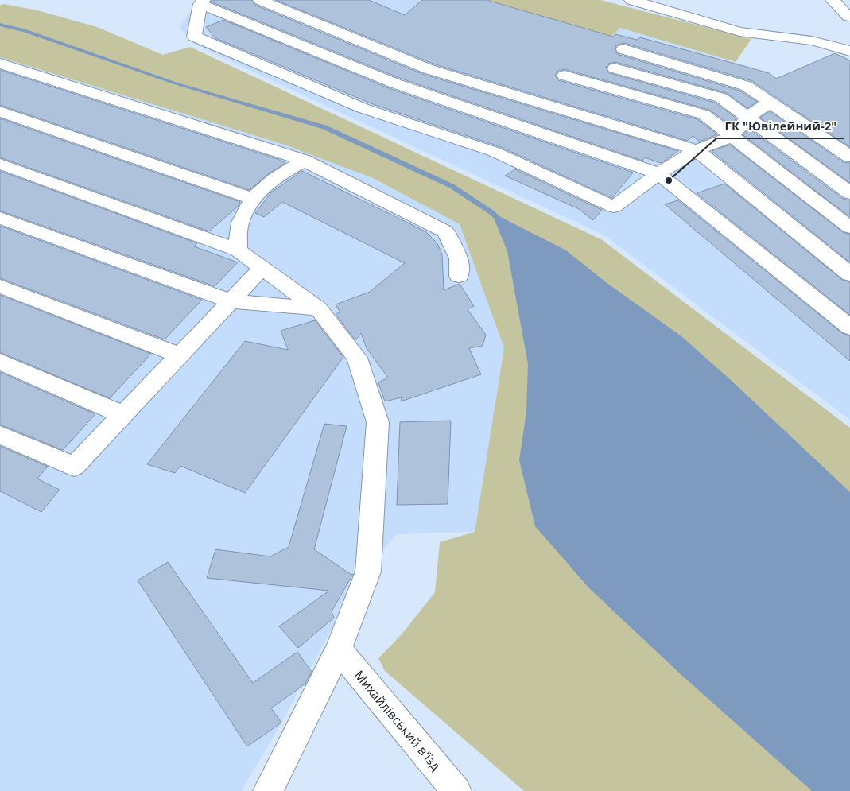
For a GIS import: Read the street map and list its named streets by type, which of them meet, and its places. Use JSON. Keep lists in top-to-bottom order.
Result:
{
  "streets": {
    "street": ["Михайлівський в'їзд"]
  },
  "places": ["ГК \"Ювілейний-2\""]
}
